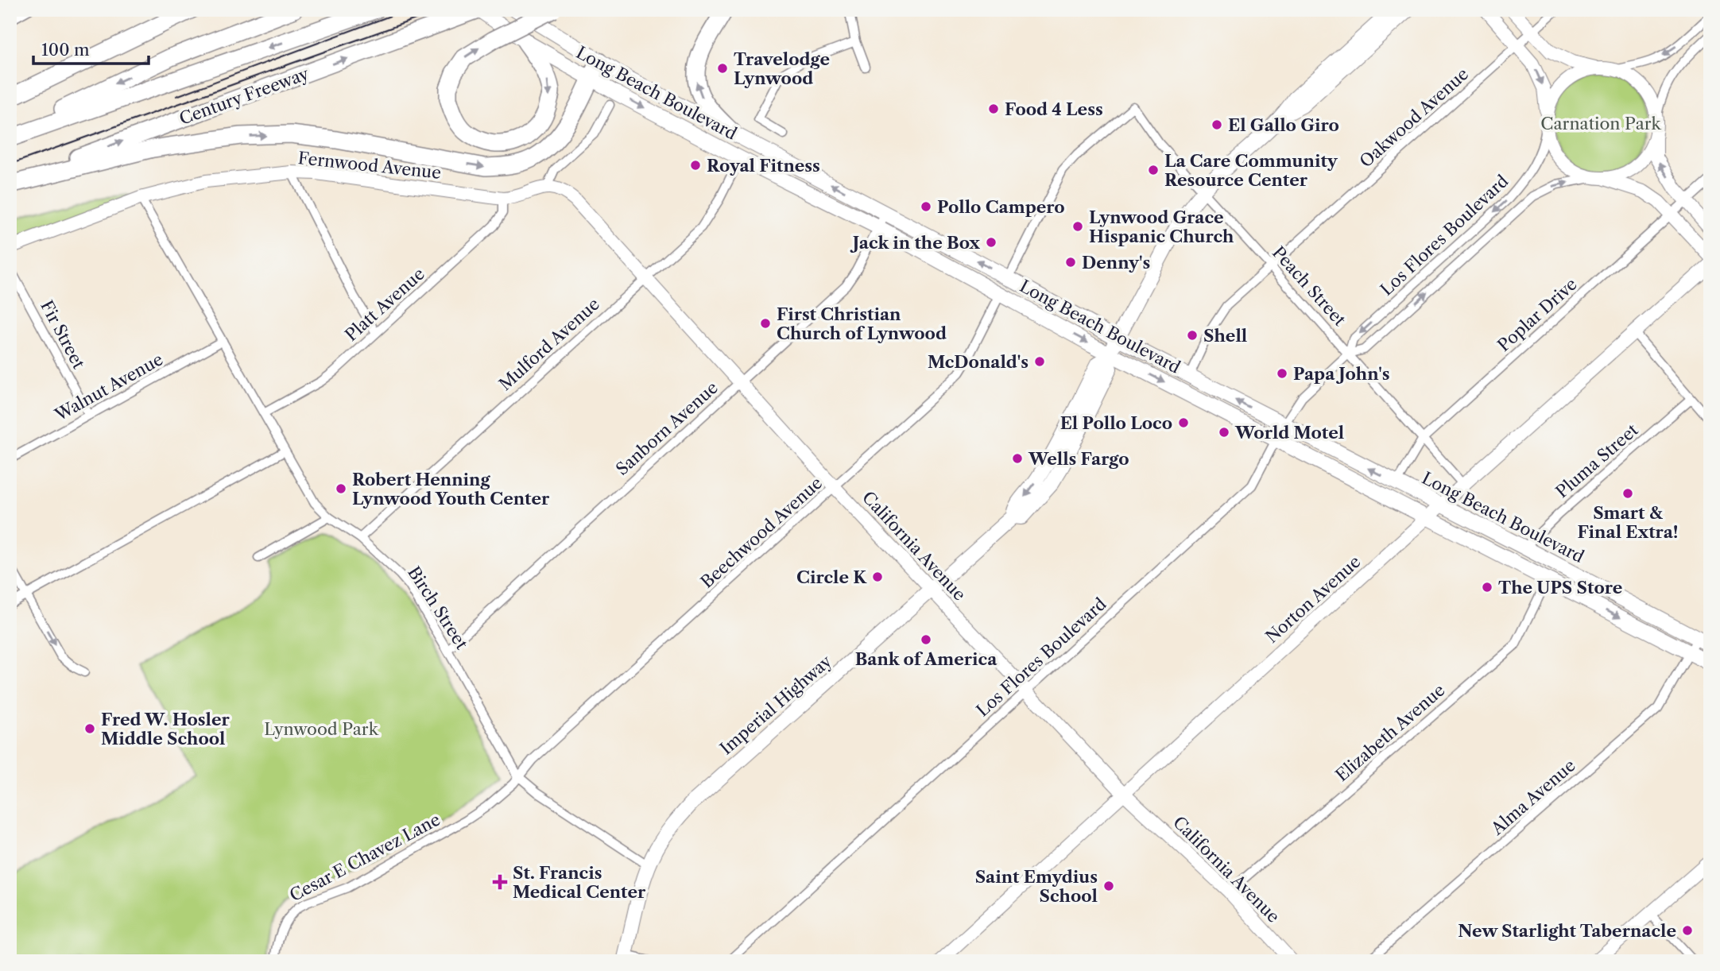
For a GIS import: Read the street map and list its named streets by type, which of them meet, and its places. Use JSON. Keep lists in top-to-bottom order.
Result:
{
  "streets": {
    "highway": ["Century Freeway"],
    "main road": ["Long Beach Boulevard", "Imperial Highway"],
    "street": [
      "Oakwood Avenue",
      "Fernwood Avenue",
      "Los Flores Boulevard",
      "Peach Street",
      "Platt Avenue",
      "Poplar Drive",
      "Fir Street",
      "Mulford Avenue",
      "Walnut Avenue",
      "Sanborn Avenue",
      "Pluma Street",
      "Beechwood Avenue",
      "California Avenue",
      "Norton Avenue",
      "Birch Street",
      "Elizabeth Avenue",
      "Alma Avenue",
      "Cesar E Chavez Lane"
    ]
  },
  "crossings": [
    ["Long Beach Boulevard", "Century Freeway"],
    ["Long Beach Boulevard", "Oakwood Avenue"],
    ["Long Beach Boulevard", "Los Flores Boulevard"],
    ["Long Beach Boulevard", "Peach Street"],
    ["Long Beach Boulevard", "Poplar Drive"],
    ["Long Beach Boulevard", "Mulford Avenue"],
    ["Long Beach Boulevard", "Sanborn Avenue"],
    ["Long Beach Boulevard", "Pluma Street"],
    ["Long Beach Boulevard", "Beechwood Avenue"],
    ["Long Beach Boulevard", "Norton Avenue"],
    ["Long Beach Boulevard", "Imperial Highway"],
    ["Long Beach Boulevard", "Elizabeth Avenue"],
    ["Long Beach Boulevard", "Alma Avenue"],
    ["Oakwood Avenue", "Peach Street"],
    ["Fernwood Avenue", "Platt Avenue"],
    ["Fernwood Avenue", "Birch Street"],
    ["Los Flores Boulevard", "Peach Street"],
    ["Los Flores Boulevard", "California Avenue"],
    ["Peach Street", "Poplar Drive"],
    ["Peach Street", "Norton Avenue"],
    ["Peach Street", "Imperial Highway"],
    ["Platt Avenue", "Birch Street"],
    ["Fir Street", "Walnut Avenue"],
    ["Mulford Avenue", "California Avenue"],
    ["Mulford Avenue", "Birch Street"],
    ["Walnut Avenue", "Birch Street"],
    ["Sanborn Avenue", "California Avenue"],
    ["Sanborn Avenue", "Birch Street"],
    ["Beechwood Avenue", "California Avenue"],
    ["Beechwood Avenue", "Birch Street"],
    ["Beechwood Avenue", "Cesar E Chavez Lane"],
    ["California Avenue", "Norton Avenue"],
    ["California Avenue", "Imperial Highway"],
    ["California Avenue", "Elizabeth Avenue"],
    ["Birch Street", "Imperial Highway"],
    ["Birch Street", "Cesar E Chavez Lane"]
  ],
  "parks": ["Carnation Park", "Lynwood Park"],
  "places": {
    "other": [
      "Travelodge Lynwood",
      "Food 4 Less",
      "El Gallo Giro",
      "Royal Fitness",
      "La Care Community Resource Center",
      "Pollo Campero",
      "Lynwood Grace Hispanic Church",
      "Jack in the Box",
      "Denny's",
      "First Christian Church of Lynwood",
      "Shell",
      "McDonald's",
      "Papa John's",
      "El Pollo Loco",
      "World Motel",
      "Wells Fargo",
      "Robert Henning Lynwood Youth Center",
      "Smart & Final Extra!",
      "Circle K",
      "The UPS Store",
      "Bank of America",
      "Fred W. Hosler Middle School",
      "Saint Emydius School",
      "New Starlight Tabernacle"
    ],
    "health": ["St. Francis Medical Center"]
  },
  "scale_bar": "100 m"
}
